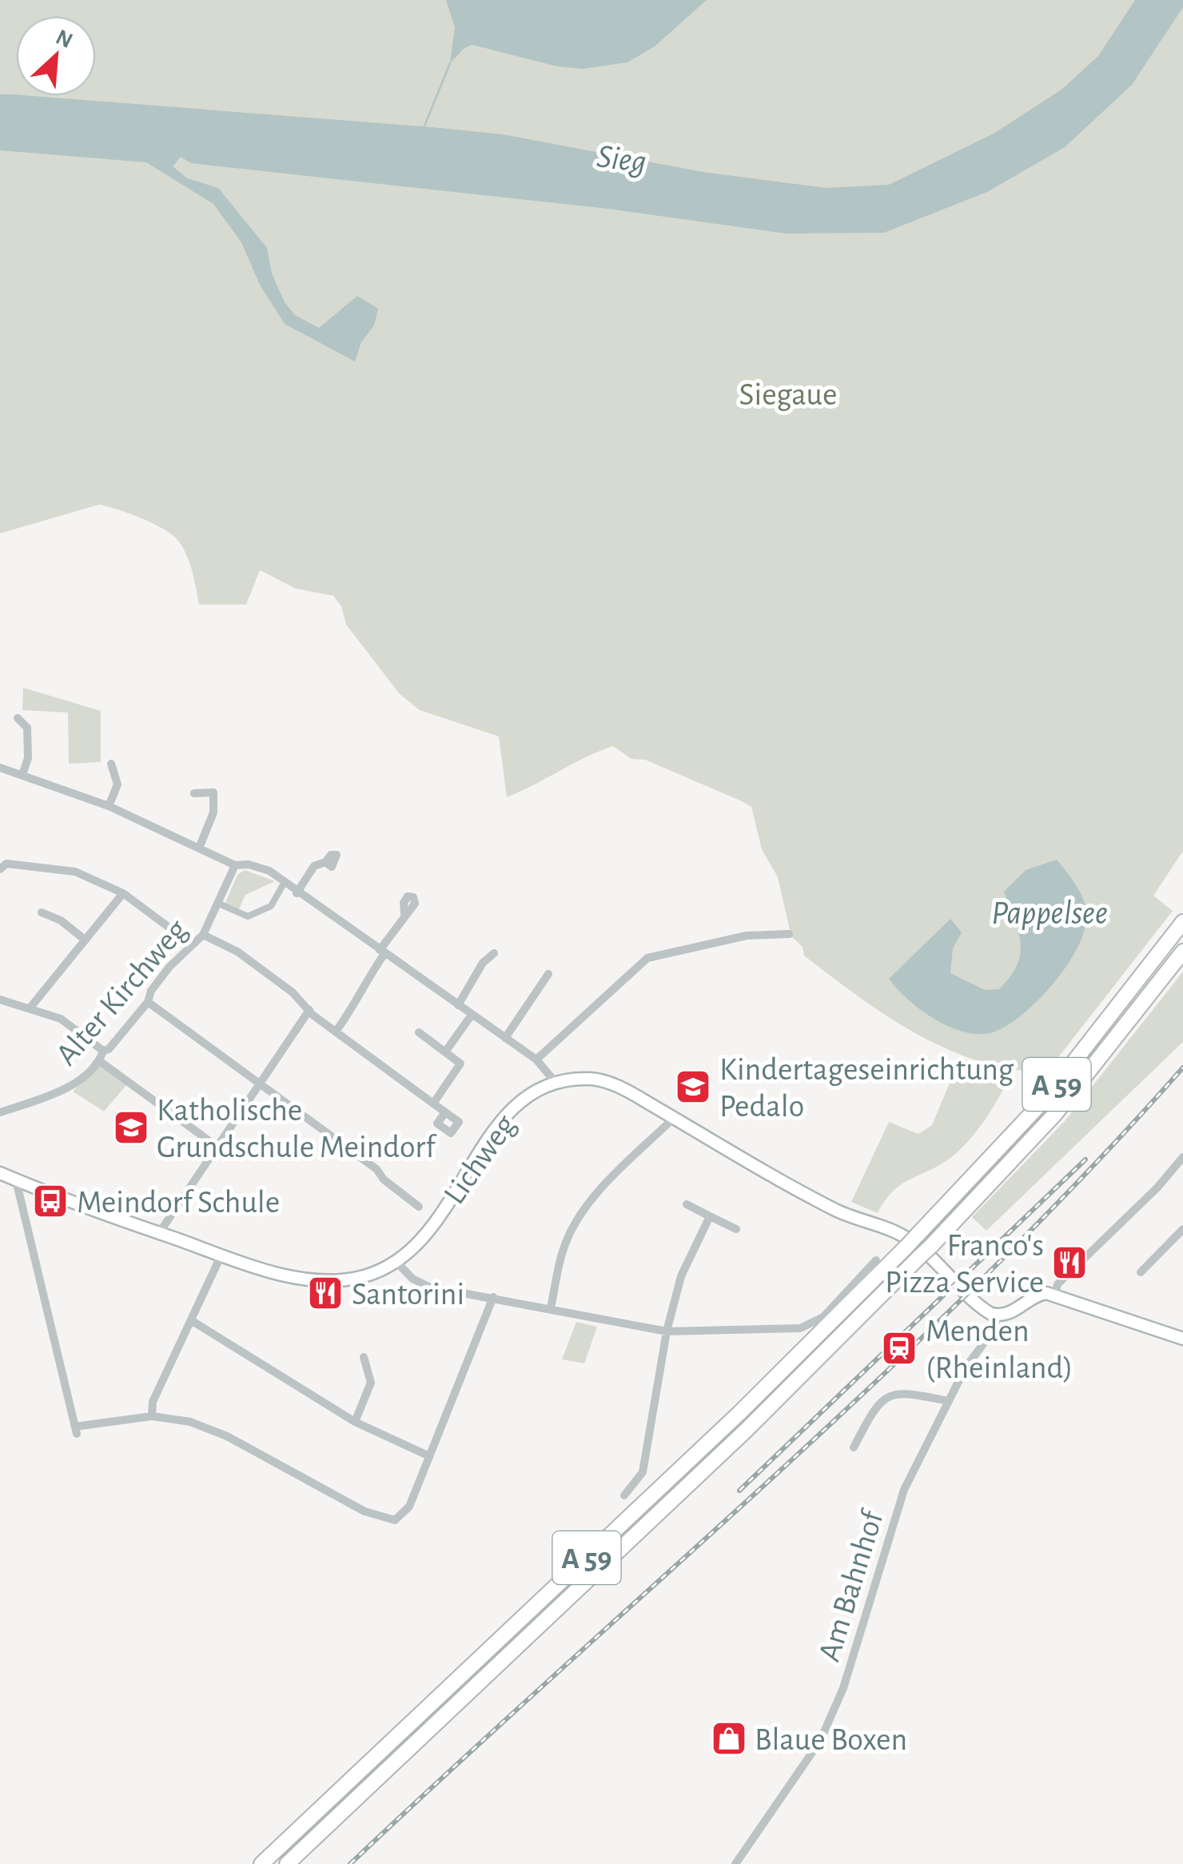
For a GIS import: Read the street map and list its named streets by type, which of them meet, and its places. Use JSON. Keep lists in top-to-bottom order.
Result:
{
  "streets": {
    "highway": ["A 59"],
    "main road": ["Lichweg"],
    "street": ["Alter Kirchweg", "Am Bahnhof"]
  },
  "water": ["Sieg", "Pappelsee"],
  "parks": ["Siegaue"],
  "places": {
    "school or university": ["Kindertageseinrichtung Pedalo", "Katholische Grundschule Meindorf"],
    "bus stop": ["Meindorf Schule"],
    "restaurant": ["Franco's Pizza Service", "Santorini"],
    "station": ["Menden (Rheinland)"],
    "shop": ["Blaue Boxen"]
  },
  "north": "top right"
}
